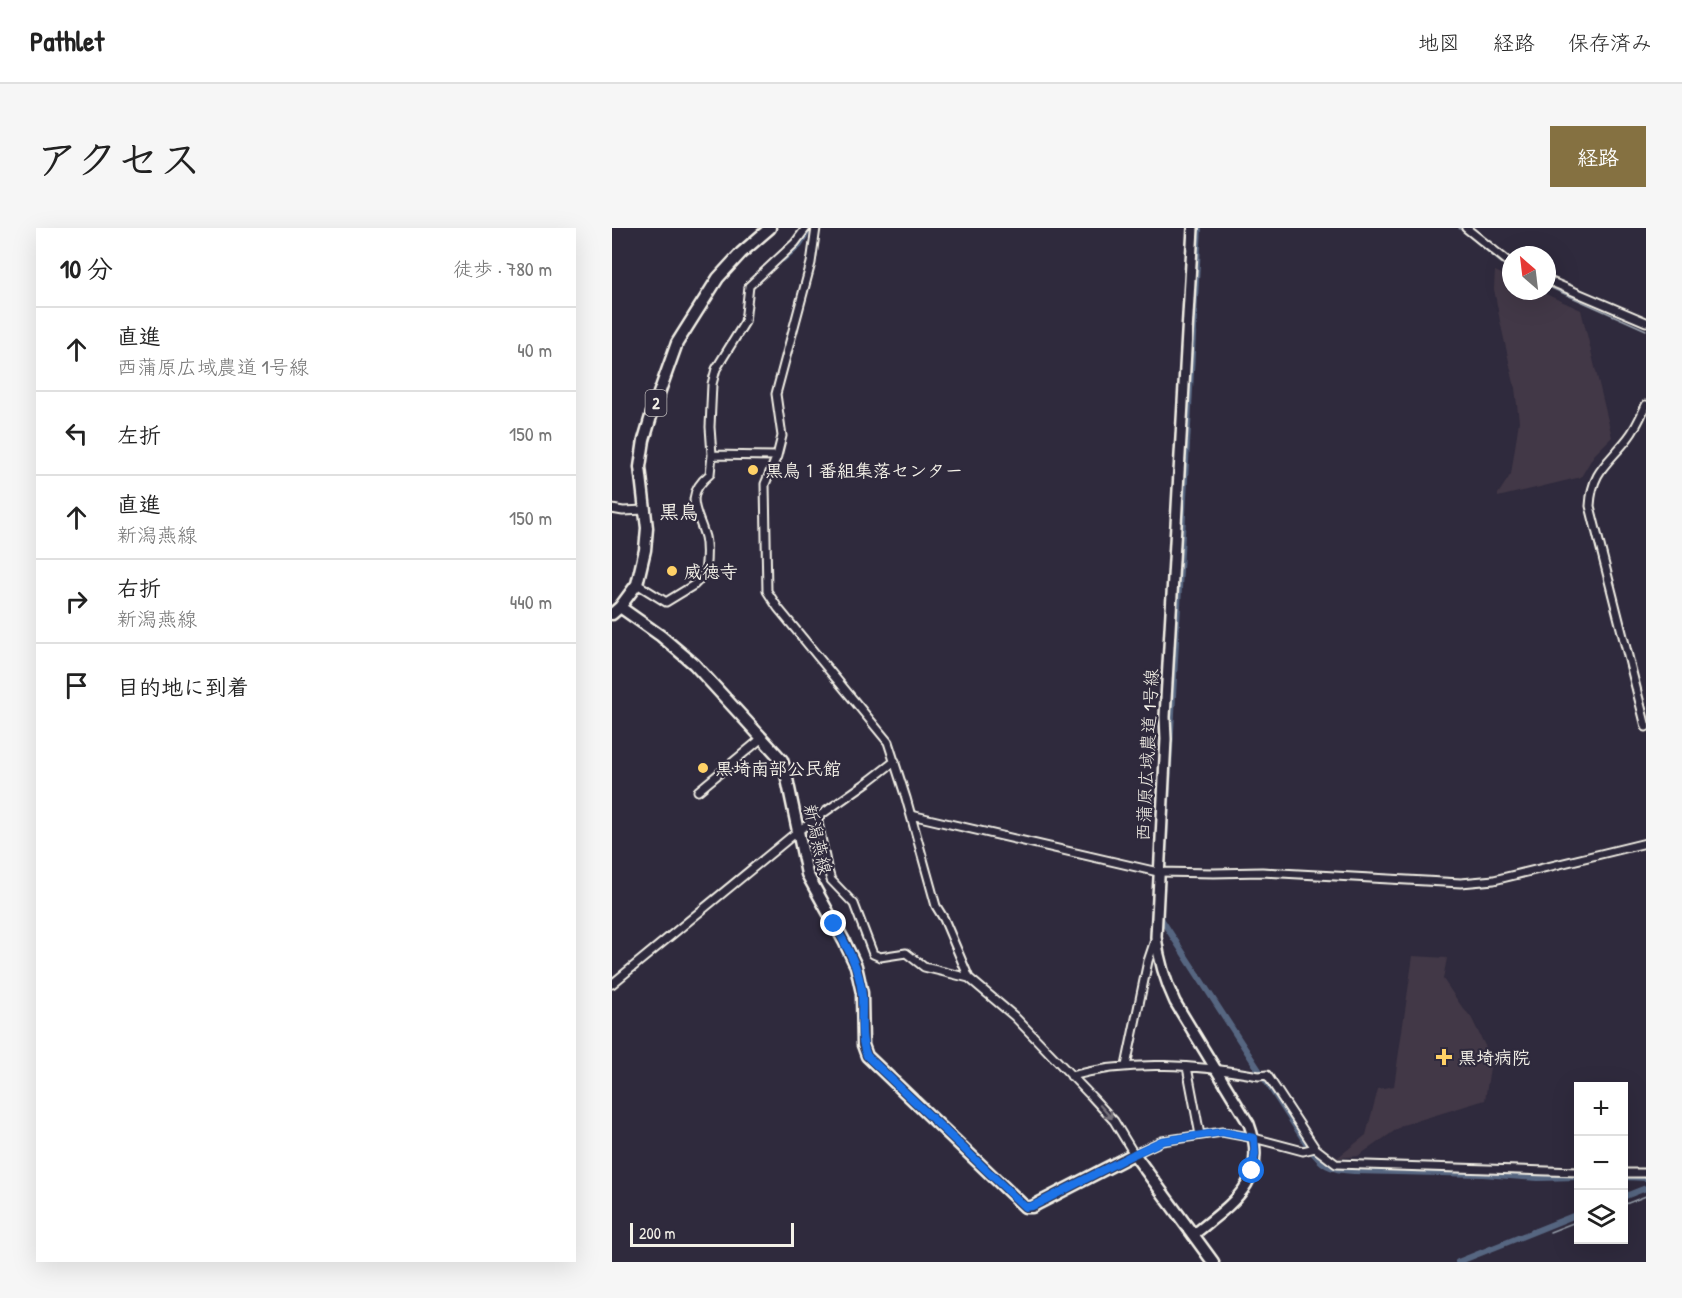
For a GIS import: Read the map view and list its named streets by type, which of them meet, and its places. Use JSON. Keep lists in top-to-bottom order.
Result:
{
  "streets": {
    "main road": ["2", "新潟燕線"],
    "street": ["西蒲原広域農道 1号線"]
  },
  "crossings": [
    ["2", "新潟燕線"]
  ],
  "districts": ["黒鳥"],
  "places": {
    "other": ["黒鳥１番組集落センター", "威徳寺", "黒埼南部公民館"],
    "health": ["黒埼病院"]
  },
  "scale_bar": "200 m",
  "north": "top left",
  "page": {
    "header": "Pathlet",
    "nav": ["地図", "経路", "保存済み"],
    "title": "アクセス",
    "buttons": "経路",
    "heading": ["10 分", "徒歩 · 780 m"],
    "list": [
      ["直進", "西蒲原広域農道 1号線", "40 m"],
      ["左折", "150 m"],
      ["直進", "新潟燕線", "150 m"],
      ["右折", "新潟燕線", "440 m"],
      "目的地に到着"
    ],
    "map_buttons": ["+", "−"],
    "scale": "200 m"
  }
}
